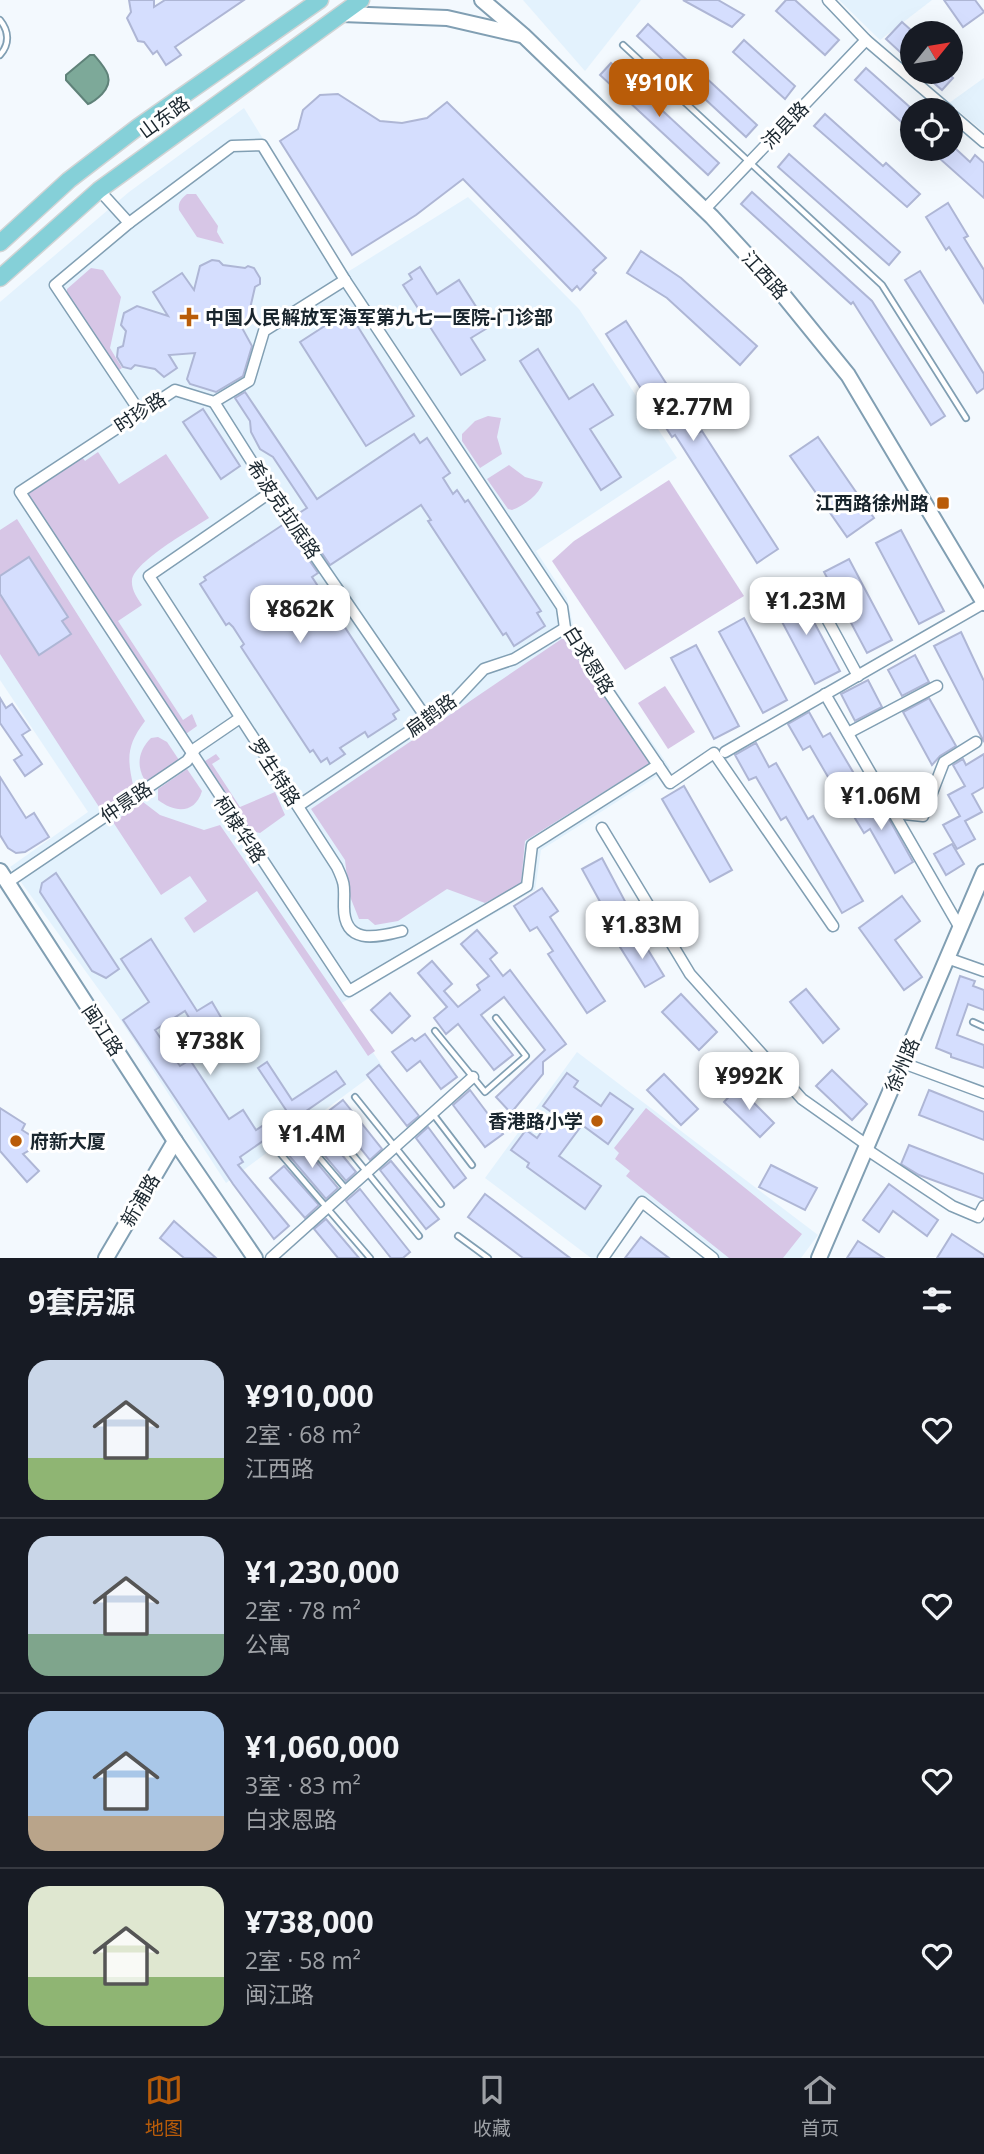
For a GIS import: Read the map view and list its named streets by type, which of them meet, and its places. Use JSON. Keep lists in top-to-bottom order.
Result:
{
  "streets": {
    "main road": ["山东路"],
    "street": [
      "沛县路",
      "江西路",
      "时珍路",
      "希波克拉底路",
      "白求恩路",
      "扁鹊路",
      "罗生特路",
      "仲景路",
      "柯棣华路",
      "闽江路",
      "徐州路",
      "新浦路"
    ]
  },
  "crossings": [
    ["沛县路", "江西路"],
    ["时珍路", "希波克拉底路"],
    ["时珍路", "柯棣华路"],
    ["希波克拉底路", "扁鹊路"],
    ["希波克拉底路", "罗生特路"],
    ["白求恩路", "扁鹊路"],
    ["白求恩路", "柯棣华路"],
    ["扁鹊路", "罗生特路"],
    ["罗生特路", "仲景路"],
    ["仲景路", "柯棣华路"],
    ["仲景路", "闽江路"],
    ["闽江路", "新浦路"]
  ],
  "places": {
    "health": ["中国人民解放军海军第九七一医院-门诊部"],
    "transit": ["江西路徐州路"],
    "other": ["香港路小学", "府新大厦"]
  },
  "north": "top right",
  "page": {
    "price": [
      "¥910K",
      "¥2.77M",
      "¥1.23M",
      "¥862K",
      "¥1.06M",
      "¥1.83M",
      "¥738K",
      "¥992K",
      "¥1.4M"
    ],
    "heading": "9套房源",
    "list": [
      {
        "name": "¥910,000",
        "note": "2室 · 68 m² · 江西路"
      },
      {
        "name": "¥1,230,000",
        "note": "2室 · 78 m² · 公寓"
      },
      {
        "name": "¥1,060,000",
        "note": "3室 · 83 m² · 白求恩路"
      },
      {
        "name": "¥738,000",
        "note": "2室 · 58 m² · 闽江路"
      }
    ],
    "tabs": ["地图", "收藏", "首页"]
  }
}
